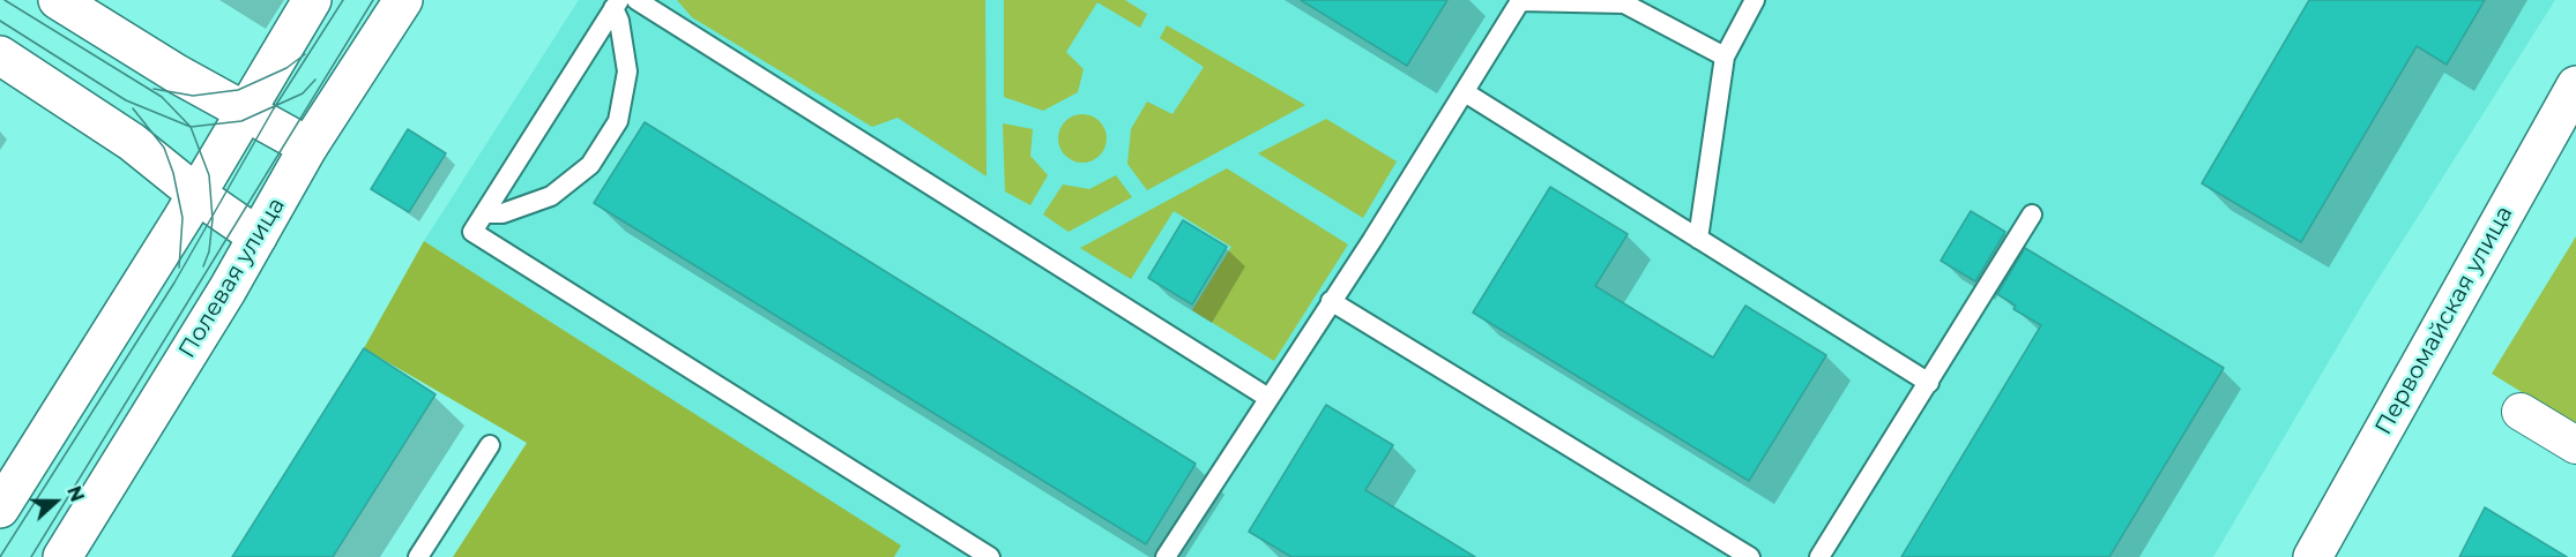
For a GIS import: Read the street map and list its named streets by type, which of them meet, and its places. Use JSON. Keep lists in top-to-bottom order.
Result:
{
  "streets": {
    "main road": ["Полевая улица", "Первомайская улица"]
  },
  "north": "right"
}
